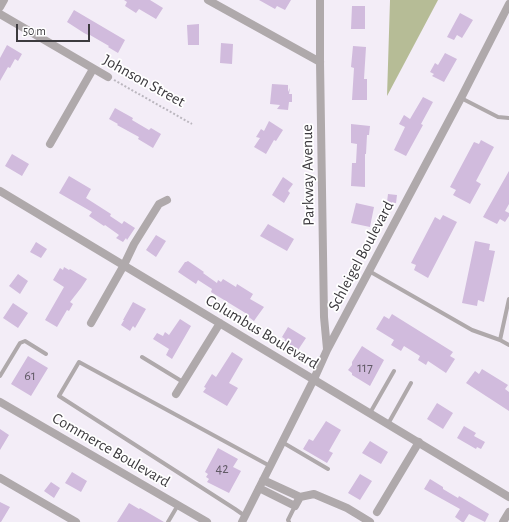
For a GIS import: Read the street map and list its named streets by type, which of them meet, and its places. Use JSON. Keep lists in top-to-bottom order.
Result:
{
  "streets": {
    "street": [
      "Johnson Street",
      "Parkway Avenue",
      "Schleigel Boulevard",
      "Columbus Boulevard",
      "Commerce Boulevard"
    ]
  },
  "crossings": [
    ["Parkway Avenue", "Schleigel Boulevard"],
    ["Schleigel Boulevard", "Columbus Boulevard"]
  ],
  "house_numbers": ["117", "61", "42"],
  "scale_bar": "50 m"
}
